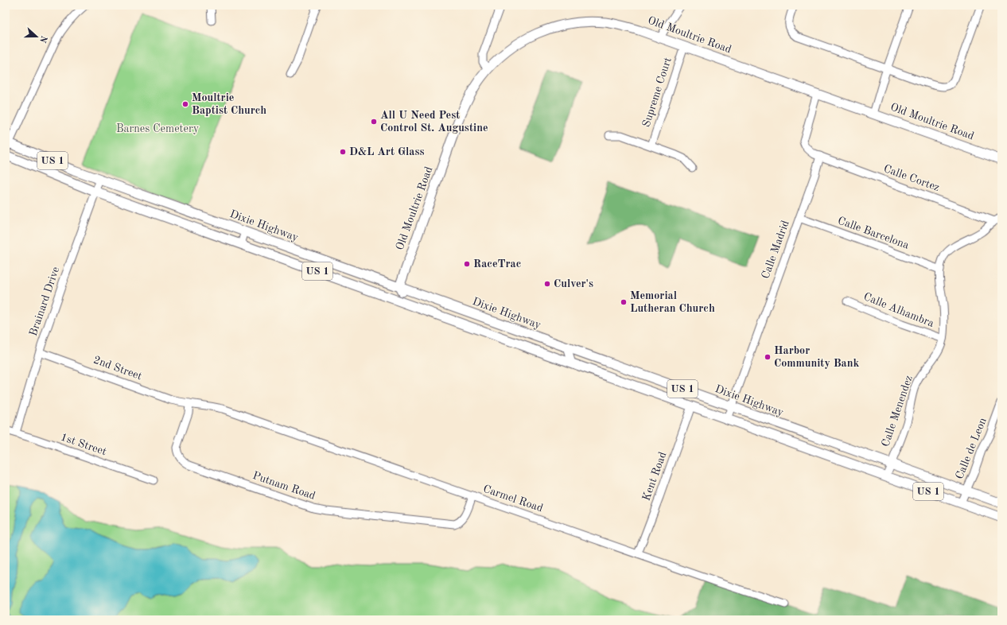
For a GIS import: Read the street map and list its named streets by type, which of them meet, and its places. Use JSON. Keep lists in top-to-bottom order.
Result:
{
  "streets": {
    "main road": ["Old Moultrie Road", "US 1", "Dixie Highway"],
    "street": [
      "Supreme Court",
      "Calle Cortez",
      "Calle Barcelona",
      "Calle Madrid",
      "Brainard Drive",
      "Calle Alhambra",
      "2nd Street",
      "Calle Menendez",
      "1st Street",
      "Calle de Leon",
      "Kent Road",
      "Putnam Road",
      "Carmel Road"
    ]
  },
  "crossings": [
    ["Old Moultrie Road", "Supreme Court"],
    ["Old Moultrie Road", "Dixie Highway"],
    ["US 1", "Calle Madrid"],
    ["US 1", "Brainard Drive"],
    ["US 1", "Calle Menendez"],
    ["US 1", "Calle de Leon"],
    ["US 1", "Kent Road"],
    ["Calle Cortez", "Calle Madrid"],
    ["Calle Cortez", "Calle Menendez"],
    ["Dixie Highway", "Calle Madrid"],
    ["Dixie Highway", "Brainard Drive"],
    ["Dixie Highway", "Calle Menendez"],
    ["Dixie Highway", "Calle de Leon"],
    ["Calle Barcelona", "Calle Madrid"],
    ["Calle Barcelona", "Calle Menendez"],
    ["Brainard Drive", "2nd Street"],
    ["Brainard Drive", "1st Street"],
    ["Calle Alhambra", "Calle Menendez"],
    ["2nd Street", "Putnam Road"],
    ["2nd Street", "Carmel Road"],
    ["Kent Road", "Carmel Road"],
    ["Putnam Road", "Carmel Road"]
  ],
  "parks": ["Barnes Cemetery"],
  "places": [
    "Moultrie Baptist Church",
    "All U Need Pest Control St. Augustine",
    "D&L Art Glass",
    "RaceTrac",
    "Culver's",
    "Memorial Lutheran Church",
    "Harbor Community Bank"
  ],
  "north": "right"
}
